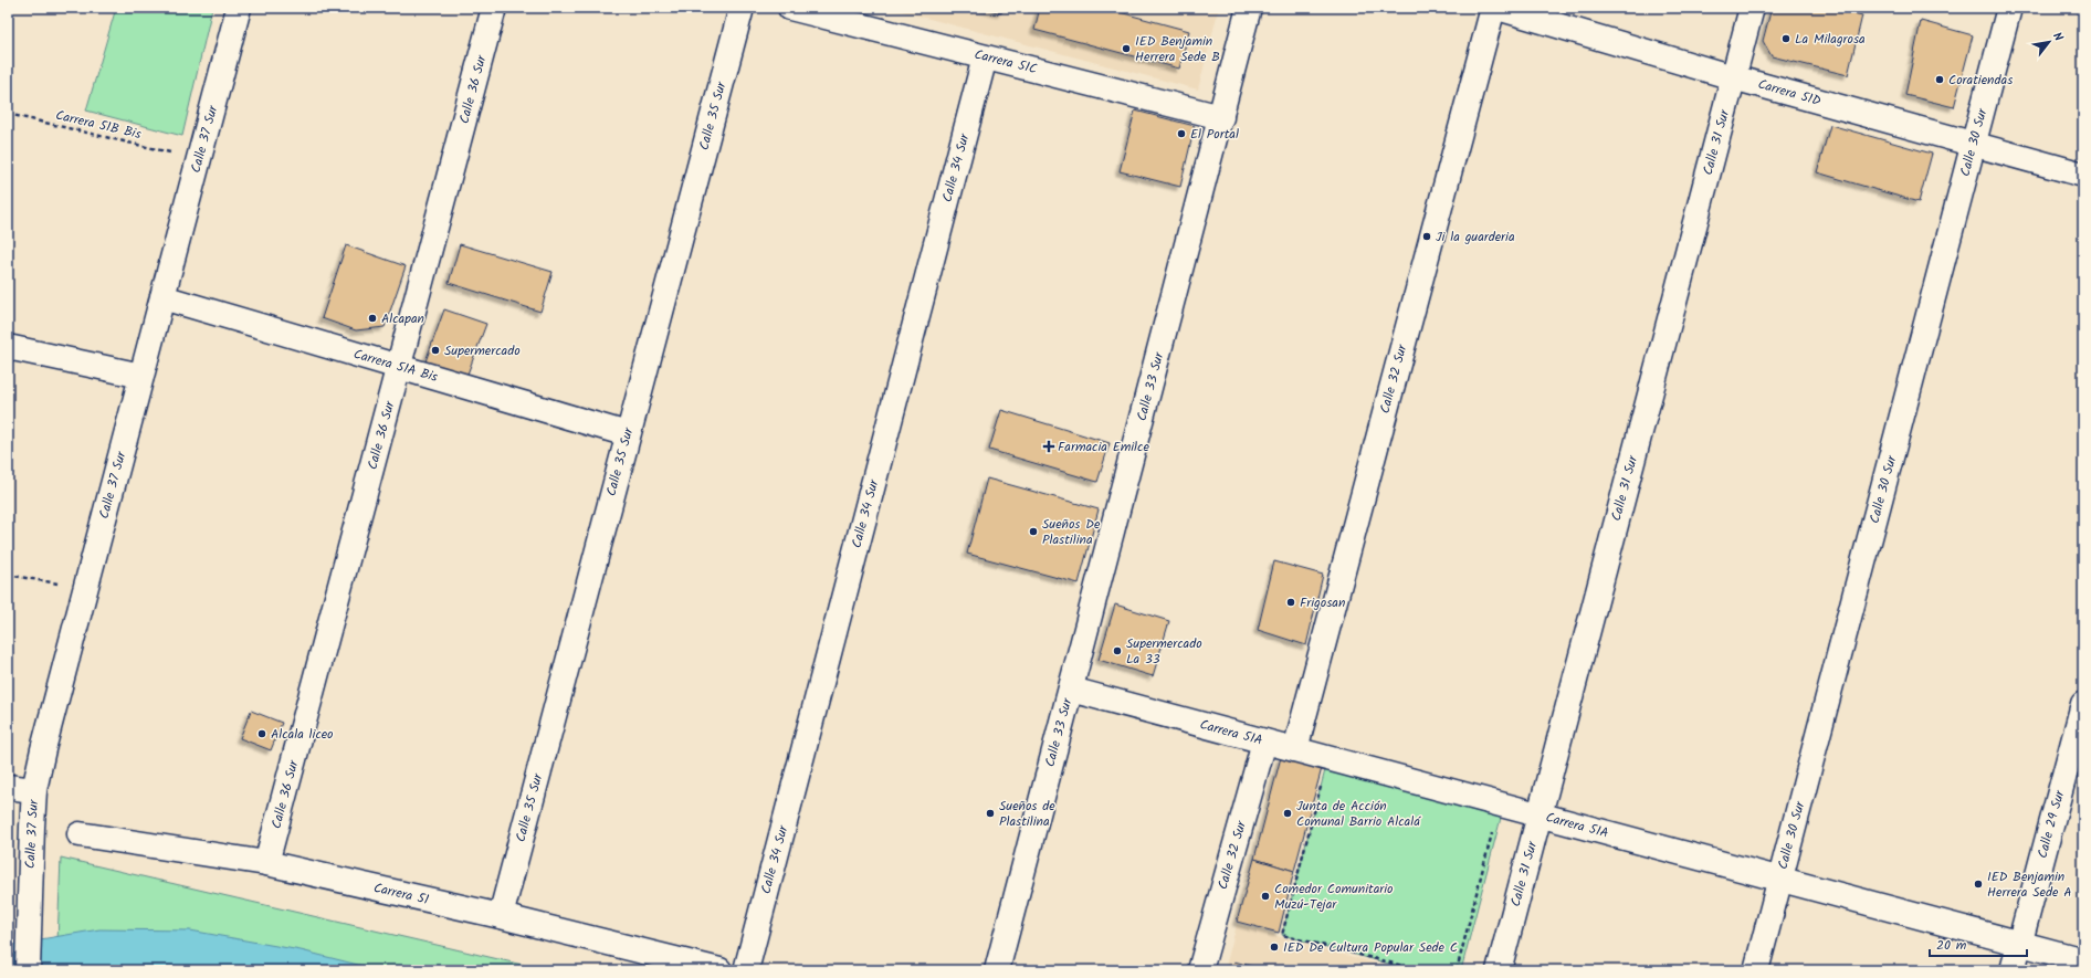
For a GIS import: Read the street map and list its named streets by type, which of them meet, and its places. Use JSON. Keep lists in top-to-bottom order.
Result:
{
  "streets": {
    "street": [
      "Carrera 51C",
      "Calle 36 Sur",
      "Carrera 51D",
      "Calle 35 Sur",
      "Calle 37 Sur",
      "Calle 31 Sur",
      "Calle 30 Sur",
      "Calle 34 Sur",
      "Carrera 51A Bis",
      "Calle 32 Sur",
      "Calle 33 Sur",
      "Carrera 51A",
      "Calle 29 Sur",
      "Carrera 51"
    ],
    "path": ["Carrera 51B Bis"]
  },
  "crossings": [
    ["Carrera 51C", "Calle 34 Sur"],
    ["Carrera 51C", "Calle 33 Sur"],
    ["Calle 36 Sur", "Carrera 51A Bis"],
    ["Calle 36 Sur", "Carrera 51"],
    ["Carrera 51D", "Calle 31 Sur"],
    ["Carrera 51D", "Calle 30 Sur"],
    ["Calle 35 Sur", "Carrera 51A Bis"],
    ["Calle 35 Sur", "Carrera 51"],
    ["Calle 37 Sur", "Carrera 51A Bis"],
    ["Calle 31 Sur", "Carrera 51A"],
    ["Calle 30 Sur", "Carrera 51A"],
    ["Calle 32 Sur", "Carrera 51A"],
    ["Calle 33 Sur", "Carrera 51A"],
    ["Carrera 51A", "Calle 29 Sur"]
  ],
  "places": {
    "other": [
      "La Milagrosa",
      "IED Benjamin Herrera Sede B",
      "Coratiendas",
      "El Portal",
      "Ji la guarderia",
      "Alcapan",
      "Supermercado",
      "Sueños De Plastilina",
      "Frigosan",
      "Supermercado La 33",
      "Alcala liceo",
      "Sueños de Plastilina",
      "Junta de Acción Comunal Barrio Alcalá",
      "IED Benjamin Herrera Sede A",
      "Comedor Comunitario Muzú-Tejar",
      "IED De Cultura Popular Sede C"
    ],
    "health": ["Farmacia Emilce"]
  },
  "scale_bar": "20 m",
  "north": "top right"
}
